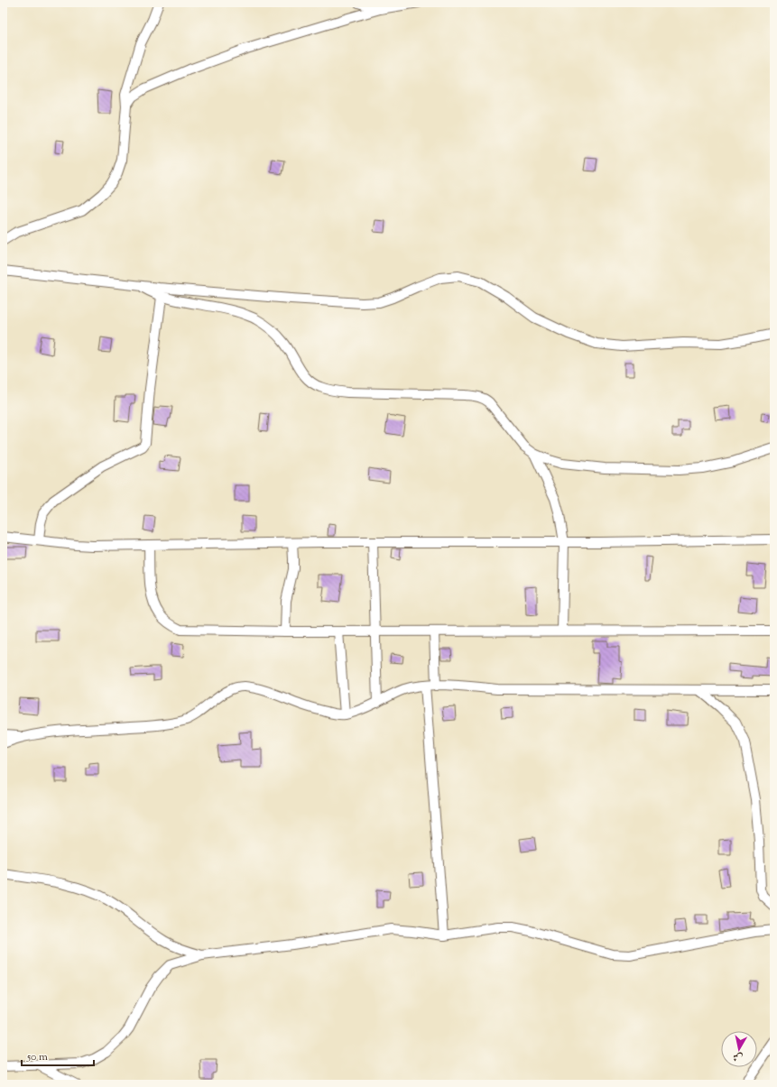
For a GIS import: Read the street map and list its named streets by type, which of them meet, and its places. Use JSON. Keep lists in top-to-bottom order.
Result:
{
  "scale_bar": "50 m",
  "north": "bottom"
}
